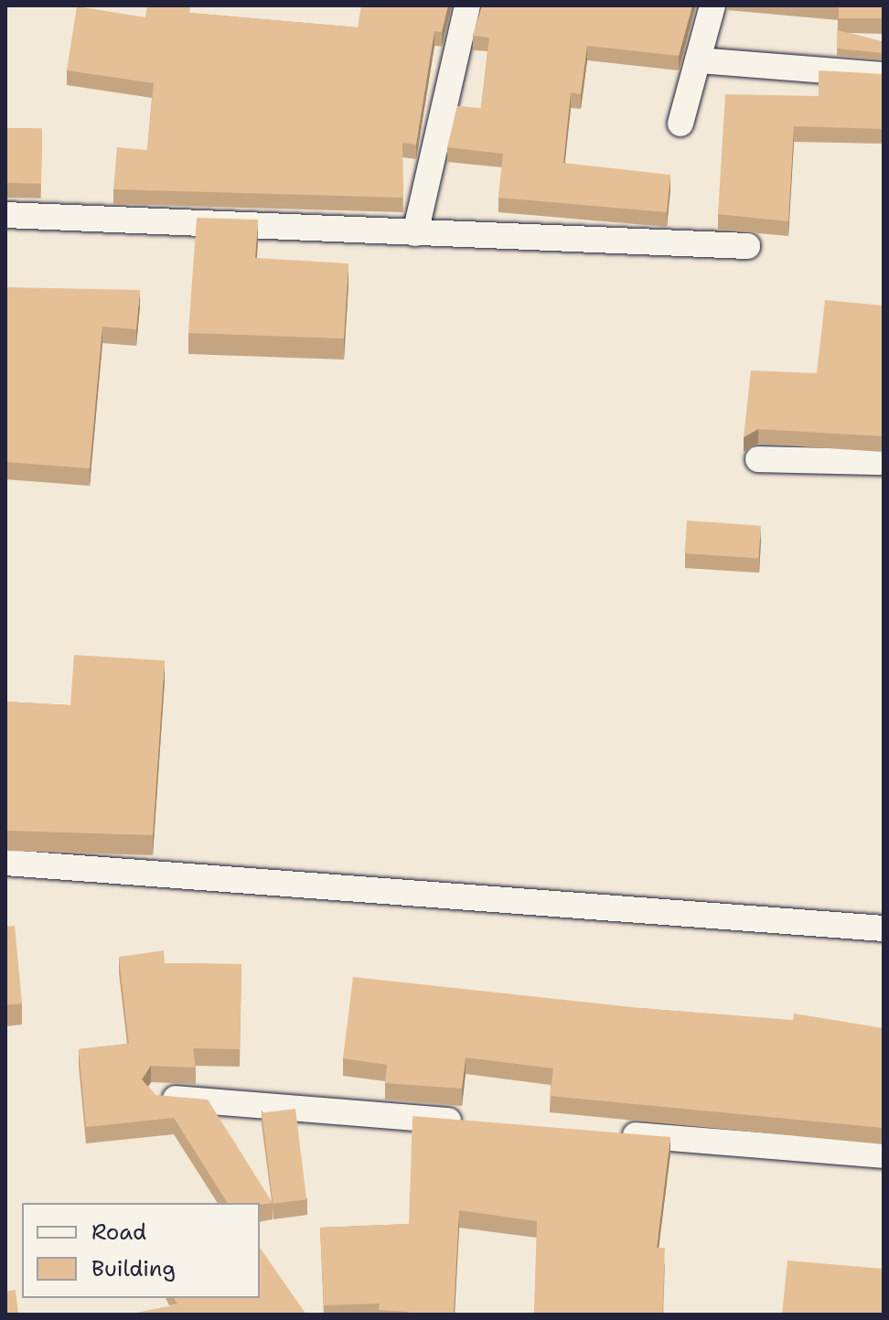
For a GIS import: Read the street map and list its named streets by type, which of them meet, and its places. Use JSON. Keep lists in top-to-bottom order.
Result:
{
  "legend": ["Road", "Building"]
}
